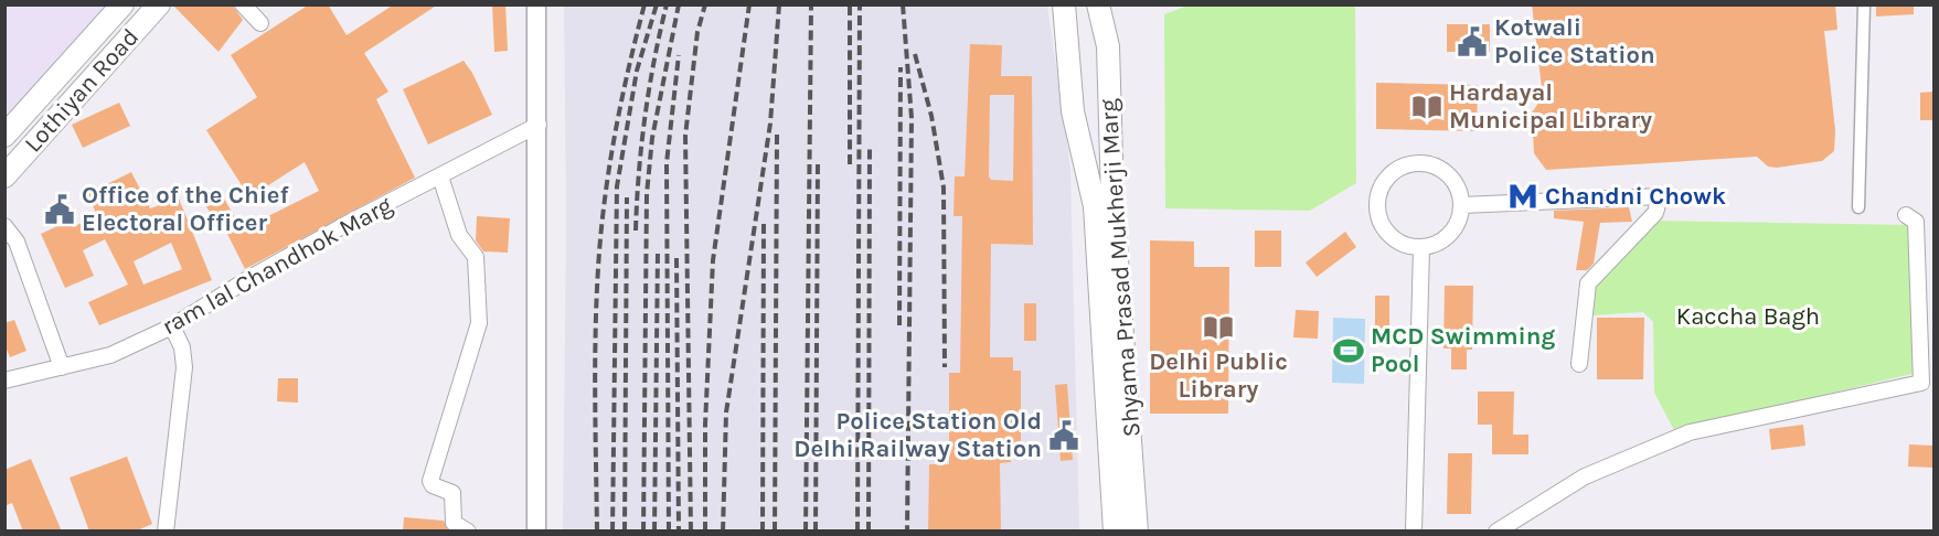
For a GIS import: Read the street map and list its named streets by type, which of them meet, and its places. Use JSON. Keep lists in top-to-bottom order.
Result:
{
  "streets": {
    "main road": ["Lothiyan Road", "Shyama Prasad Mukherji Marg"],
    "street": ["ram lal Chandhok Marg"]
  },
  "parks": ["Kaccha Bagh"],
  "places": {
    "public building": ["Kotwali Police Station", "Office of the Chief Electoral Officer", "Police Station Old Delhi Railway Station"],
    "library": ["Hardayal Municipal Library", "Delhi Public Library"],
    "metro station": ["Chandni Chowk"],
    "sports": ["MCD Swimming Pool"]
  }
}
